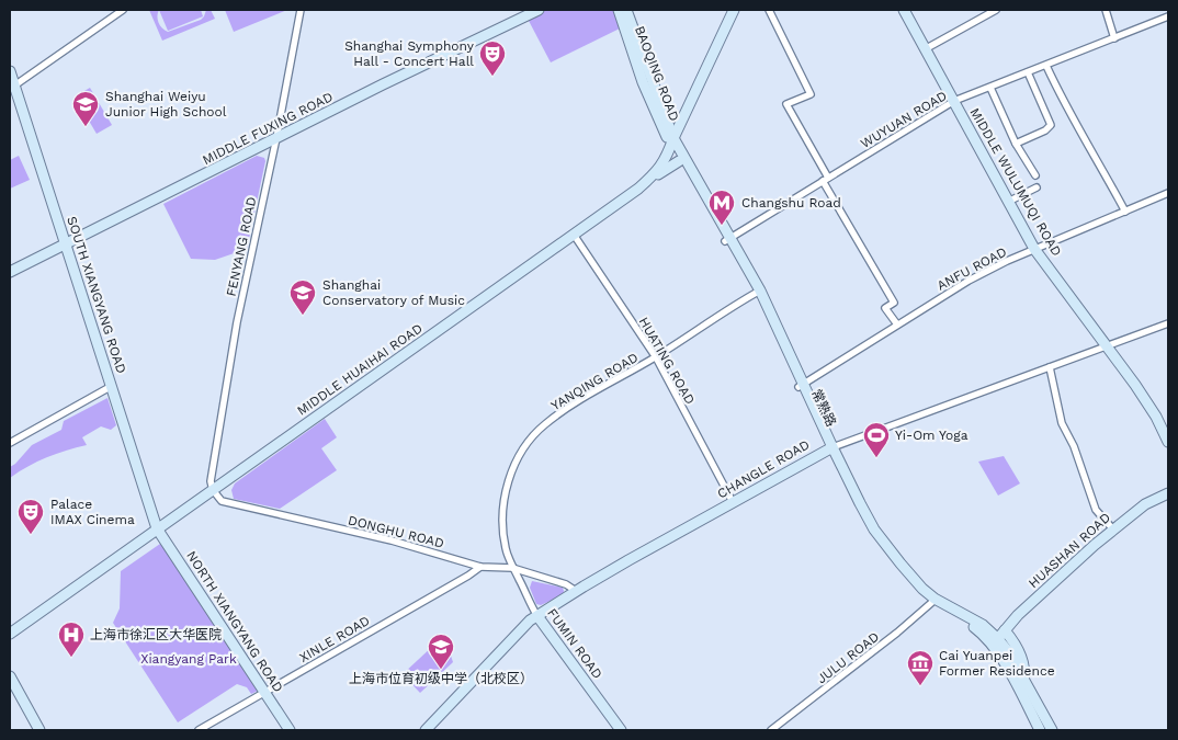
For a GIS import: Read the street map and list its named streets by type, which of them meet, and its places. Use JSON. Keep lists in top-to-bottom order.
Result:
{
  "streets": {
    "main road": [
      "BAOQING ROAD",
      "MIDDLE FUXING ROAD",
      "MIDDLE WULUMUQI ROAD",
      "SOUTH XIANGYANG ROAD",
      "MIDDLE HUAIHAI ROAD",
      "常熟路",
      "CHANGLE ROAD",
      "HUASHAN ROAD",
      "NORTH XIANGYANG ROAD",
      "FUMIN ROAD"
    ],
    "street": [
      "WUYUAN ROAD",
      "FENYANG ROAD",
      "ANFU ROAD",
      "HUATING ROAD",
      "YANQING ROAD",
      "DONGHU ROAD",
      "XINLE ROAD",
      "JULU ROAD"
    ]
  },
  "crossings": [
    ["BAOQING ROAD", "MIDDLE HUAIHAI ROAD"],
    ["WUYUAN ROAD", "MIDDLE WULUMUQI ROAD"],
    ["MIDDLE FUXING ROAD", "FENYANG ROAD"],
    ["MIDDLE FUXING ROAD", "SOUTH XIANGYANG ROAD"],
    ["MIDDLE WULUMUQI ROAD", "ANFU ROAD"],
    ["MIDDLE WULUMUQI ROAD", "CHANGLE ROAD"],
    ["FENYANG ROAD", "MIDDLE HUAIHAI ROAD"],
    ["FENYANG ROAD", "DONGHU ROAD"],
    ["SOUTH XIANGYANG ROAD", "MIDDLE HUAIHAI ROAD"],
    ["SOUTH XIANGYANG ROAD", "NORTH XIANGYANG ROAD"],
    ["HUATING ROAD", "MIDDLE HUAIHAI ROAD"],
    ["HUATING ROAD", "YANQING ROAD"],
    ["HUATING ROAD", "CHANGLE ROAD"],
    ["MIDDLE HUAIHAI ROAD", "DONGHU ROAD"],
    ["MIDDLE HUAIHAI ROAD", "NORTH XIANGYANG ROAD"],
    ["YANQING ROAD", "DONGHU ROAD"],
    ["YANQING ROAD", "FUMIN ROAD"],
    ["常熟路", "CHANGLE ROAD"],
    ["常熟路", "JULU ROAD"],
    ["CHANGLE ROAD", "DONGHU ROAD"],
    ["CHANGLE ROAD", "FUMIN ROAD"],
    ["DONGHU ROAD", "XINLE ROAD"],
    ["DONGHU ROAD", "FUMIN ROAD"],
    ["NORTH XIANGYANG ROAD", "XINLE ROAD"]
  ],
  "parks": ["Xiangyang Park"],
  "places": {
    "theatre": ["Shanghai Symphony Hall - Concert Hall", "Palace IMAX Cinema"],
    "school or university": ["Shanghai Weiyu Junior High School", "Shanghai Conservatory of Music", "上海市位育初级中学（北校区）"],
    "metro station": ["Changshu Road"],
    "sports": ["Yi-Om Yoga"],
    "hospital": ["上海市徐汇区大华医院"],
    "museum": ["Cai Yuanpei Former Residence"]
  }
}
